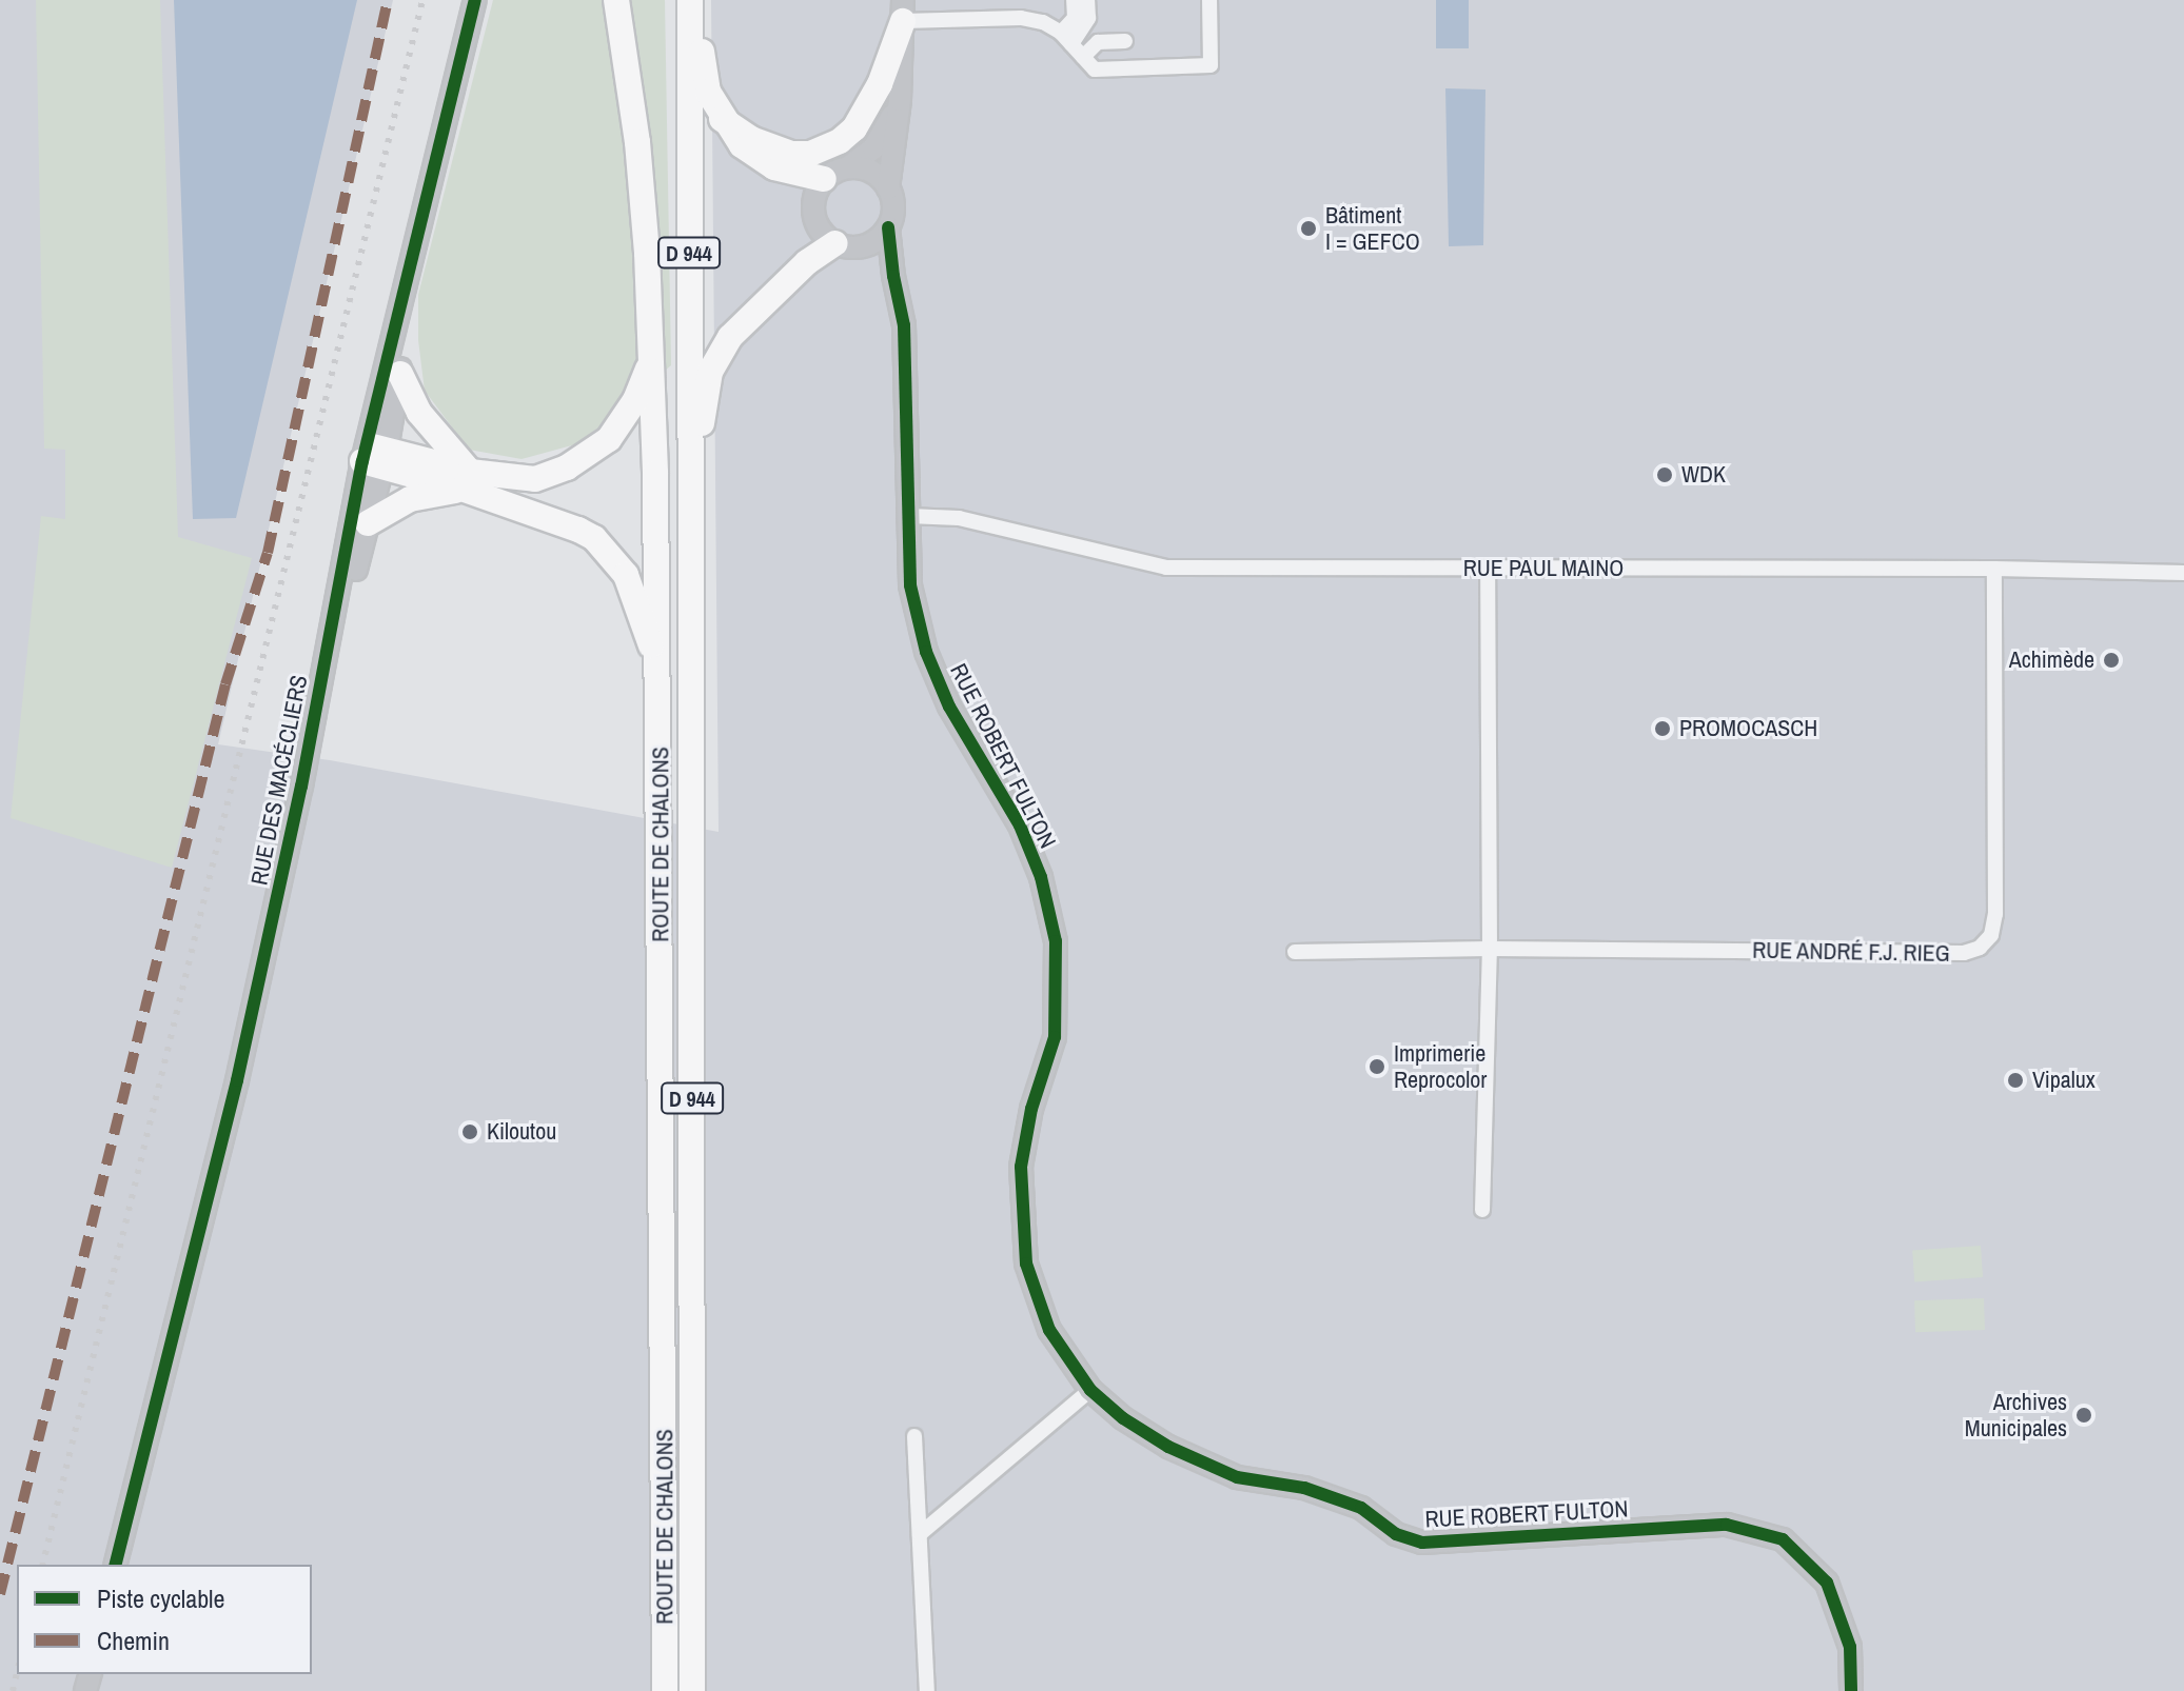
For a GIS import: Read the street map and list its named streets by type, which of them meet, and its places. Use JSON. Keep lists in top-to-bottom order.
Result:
{
  "streets": {
    "main road": ["D 944", "ROUTE DE CHALONS"],
    "street": [
      "RUE PAUL MAINO",
      "RUE ROBERT FULTON",
      "RUE DES MACÉCLIERS",
      "RUE ANDRÉ F.J. RIEG"
    ]
  },
  "crossings": [
    ["RUE PAUL MAINO", "RUE ROBERT FULTON"],
    ["RUE PAUL MAINO", "RUE ANDRÉ F.J. RIEG"]
  ],
  "places": [
    "Bâtiment I = GEFCO",
    "WDK",
    "Achimède",
    "PROMOCASCH",
    "Imprimerie Reprocolor",
    "Vipalux",
    "Kiloutou",
    "Archives Municipales"
  ],
  "legend": ["Piste cyclable", "Chemin"]
}
